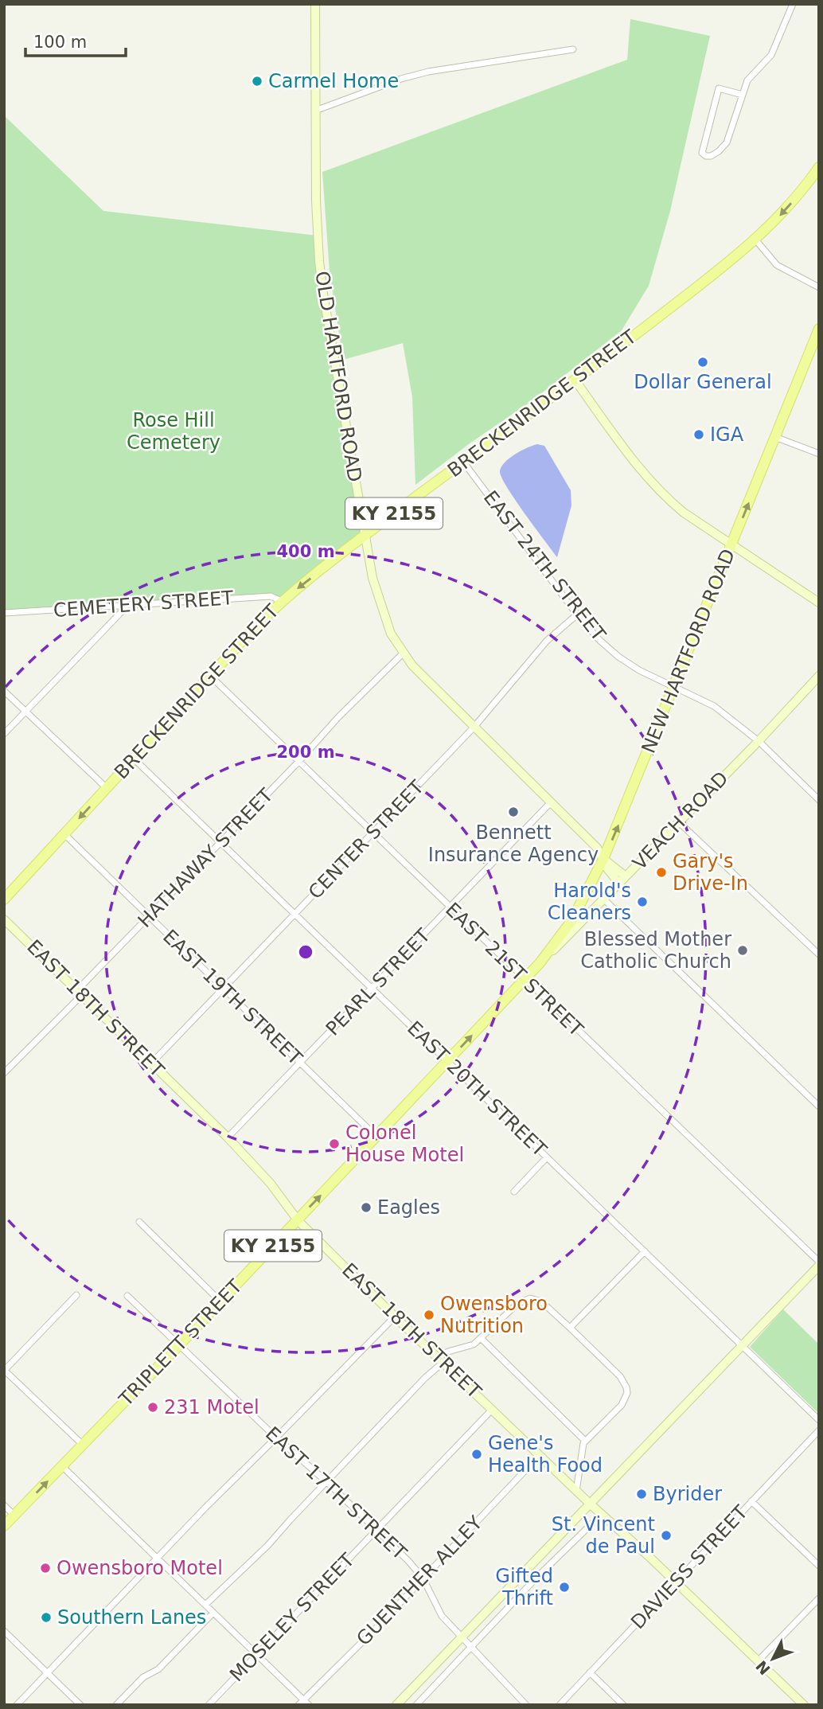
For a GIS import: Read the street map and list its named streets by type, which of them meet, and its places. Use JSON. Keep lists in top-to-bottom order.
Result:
{
  "streets": {
    "main road": [
      "BRECKENRIDGE STREET",
      "KY 2155",
      "NEW HARTFORD ROAD",
      "TRIPLETT STREET"
    ],
    "street": [
      "OLD HARTFORD ROAD",
      "EAST 24TH STREET",
      "CEMETERY STREET",
      "VEACH ROAD",
      "CENTER STREET",
      "HATHAWAY STREET",
      "EAST 21ST STREET",
      "PEARL STREET",
      "EAST 19TH STREET",
      "EAST 18TH STREET",
      "EAST 20TH STREET",
      "EAST 17TH STREET",
      "DAVIESS STREET",
      "GUENTHER ALLEY",
      "MOSELEY STREET"
    ]
  },
  "crossings": [
    ["OLD HARTFORD ROAD", "BRECKENRIDGE STREET"],
    ["OLD HARTFORD ROAD", "NEW HARTFORD ROAD"],
    ["OLD HARTFORD ROAD", "VEACH ROAD"],
    ["OLD HARTFORD ROAD", "CENTER STREET"],
    ["OLD HARTFORD ROAD", "HATHAWAY STREET"],
    ["OLD HARTFORD ROAD", "PEARL STREET"],
    ["BRECKENRIDGE STREET", "EAST 24TH STREET"],
    ["BRECKENRIDGE STREET", "CEMETERY STREET"],
    ["BRECKENRIDGE STREET", "EAST 21ST STREET"],
    ["BRECKENRIDGE STREET", "EAST 19TH STREET"],
    ["BRECKENRIDGE STREET", "EAST 20TH STREET"],
    ["EAST 24TH STREET", "NEW HARTFORD ROAD"],
    ["EAST 24TH STREET", "VEACH ROAD"],
    ["EAST 24TH STREET", "CENTER STREET"],
    ["NEW HARTFORD ROAD", "VEACH ROAD"],
    ["NEW HARTFORD ROAD", "TRIPLETT STREET"],
    ["VEACH ROAD", "TRIPLETT STREET"],
    ["CENTER STREET", "EAST 21ST STREET"],
    ["CENTER STREET", "EAST 19TH STREET"],
    ["CENTER STREET", "EAST 18TH STREET"],
    ["CENTER STREET", "EAST 20TH STREET"],
    ["HATHAWAY STREET", "EAST 21ST STREET"],
    ["HATHAWAY STREET", "EAST 19TH STREET"],
    ["HATHAWAY STREET", "EAST 18TH STREET"],
    ["HATHAWAY STREET", "EAST 20TH STREET"],
    ["EAST 21ST STREET", "PEARL STREET"],
    ["EAST 21ST STREET", "TRIPLETT STREET"],
    ["PEARL STREET", "EAST 19TH STREET"],
    ["PEARL STREET", "EAST 18TH STREET"],
    ["PEARL STREET", "EAST 20TH STREET"],
    ["EAST 19TH STREET", "TRIPLETT STREET"],
    ["EAST 18TH STREET", "TRIPLETT STREET"],
    ["EAST 18TH STREET", "DAVIESS STREET"],
    ["EAST 18TH STREET", "GUENTHER ALLEY"],
    ["EAST 18TH STREET", "MOSELEY STREET"],
    ["EAST 20TH STREET", "TRIPLETT STREET"],
    ["TRIPLETT STREET", "EAST 17TH STREET"],
    ["EAST 17TH STREET", "GUENTHER ALLEY"],
    ["EAST 17TH STREET", "MOSELEY STREET"]
  ],
  "one_way": ["NEW HARTFORD ROAD", "TRIPLETT STREET"],
  "parks": ["Rose Hill Cemetery"],
  "places": [
    "Carmel Home",
    "Dollar General",
    "IGA",
    "Bennett Insurance Agency",
    "Gary's Drive-In",
    "Harold's Cleaners",
    "Blessed Mother Catholic Church",
    "Colonel House Motel",
    "Eagles",
    "Owensboro Nutrition",
    "231 Motel",
    "Gene's Health Food",
    "Byrider",
    "St. Vincent de Paul",
    "Owensboro Motel",
    "Gifted Thrift",
    "Southern Lanes"
  ],
  "scale_bar": "100 m",
  "north": "bottom left",
  "rings": ["400 m", "200 m"]
}
